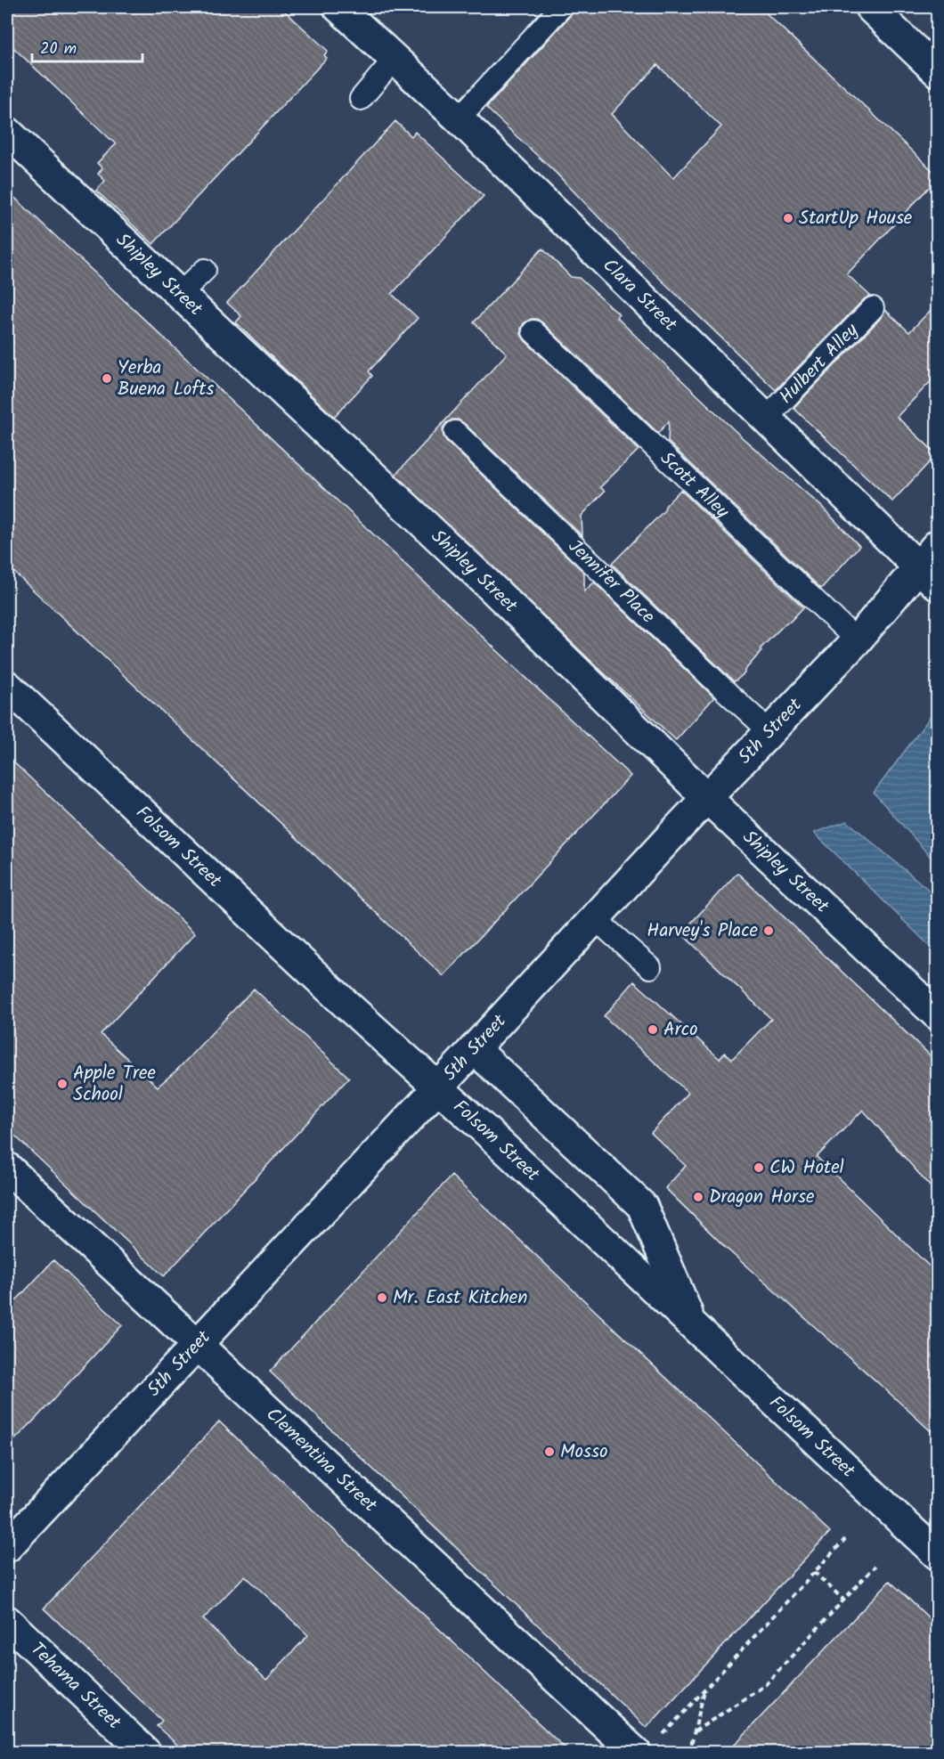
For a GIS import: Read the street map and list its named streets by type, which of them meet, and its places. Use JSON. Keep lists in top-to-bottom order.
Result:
{
  "streets": {
    "street": [
      "Shipley Street",
      "Clara Street",
      "5th Street",
      "Folsom Street",
      "Clementina Street",
      "Tehama Street"
    ],
    "lane": ["Hulbert Alley", "Scott Alley", "Jennifer Place"]
  },
  "crossings": [
    ["Shipley Street", "5th Street"],
    ["Clara Street", "Hulbert Alley"],
    ["Clara Street", "5th Street"],
    ["Scott Alley", "5th Street"],
    ["Jennifer Place", "5th Street"],
    ["5th Street", "Folsom Street"],
    ["5th Street", "Clementina Street"]
  ],
  "places": [
    "StartUp House",
    "Yerba Buena Lofts",
    "Harvey's Place",
    "Arco",
    "Apple Tree School",
    "CW Hotel",
    "Dragon Horse",
    "Mr. East Kitchen",
    "Mosso"
  ],
  "scale_bar": "20 m"
}
